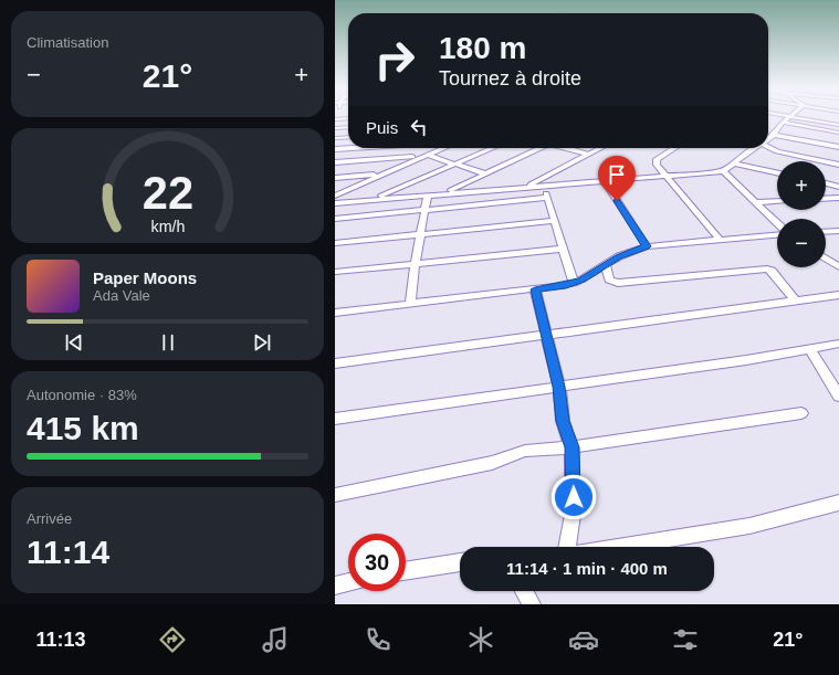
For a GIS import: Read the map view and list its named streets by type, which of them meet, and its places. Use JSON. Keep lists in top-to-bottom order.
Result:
{
  "page": {
    "tile": [
      "Climatisation",
      ["Autonomie · 83%", "415 km"],
      ["Arrivée", "11:14"]
    ],
    "turn": ["180 m", "Tournez à droite"],
    "heat": ["−", "21°", "+"],
    "then": "Puis",
    "map_buttons": ["+", "−"],
    "song": ["Paper Moons", "Ada Vale"],
    "limit": "30",
    "trip": "11:14 · 1 min · 400 m",
    "tabs": ["11:13", "21°"],
    "gauge": ["22", "km/h"]
  }
}
